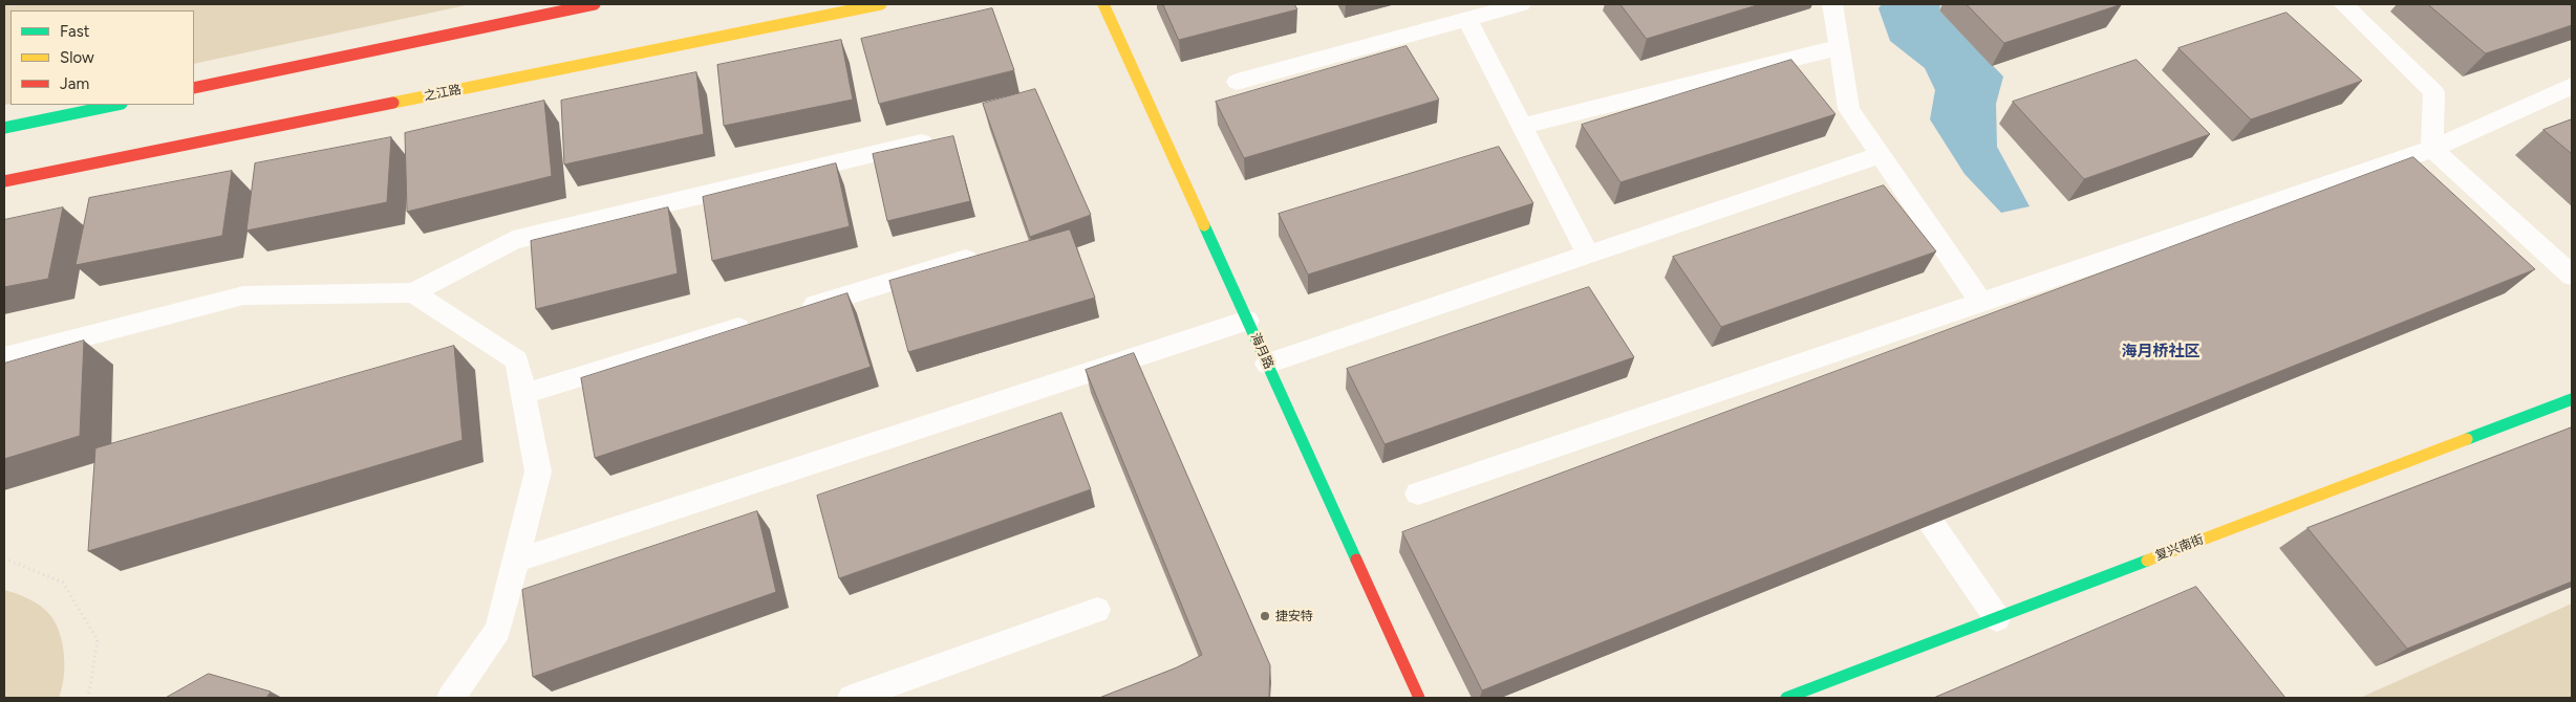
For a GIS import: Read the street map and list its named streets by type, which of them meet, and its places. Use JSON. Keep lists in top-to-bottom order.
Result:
{
  "streets": {
    "street": ["之江路", "海月路", "复兴南街"]
  },
  "districts": ["海月桥社区"],
  "places": ["捷安特"],
  "legend": ["Fast", "Slow", "Jam"]
}
